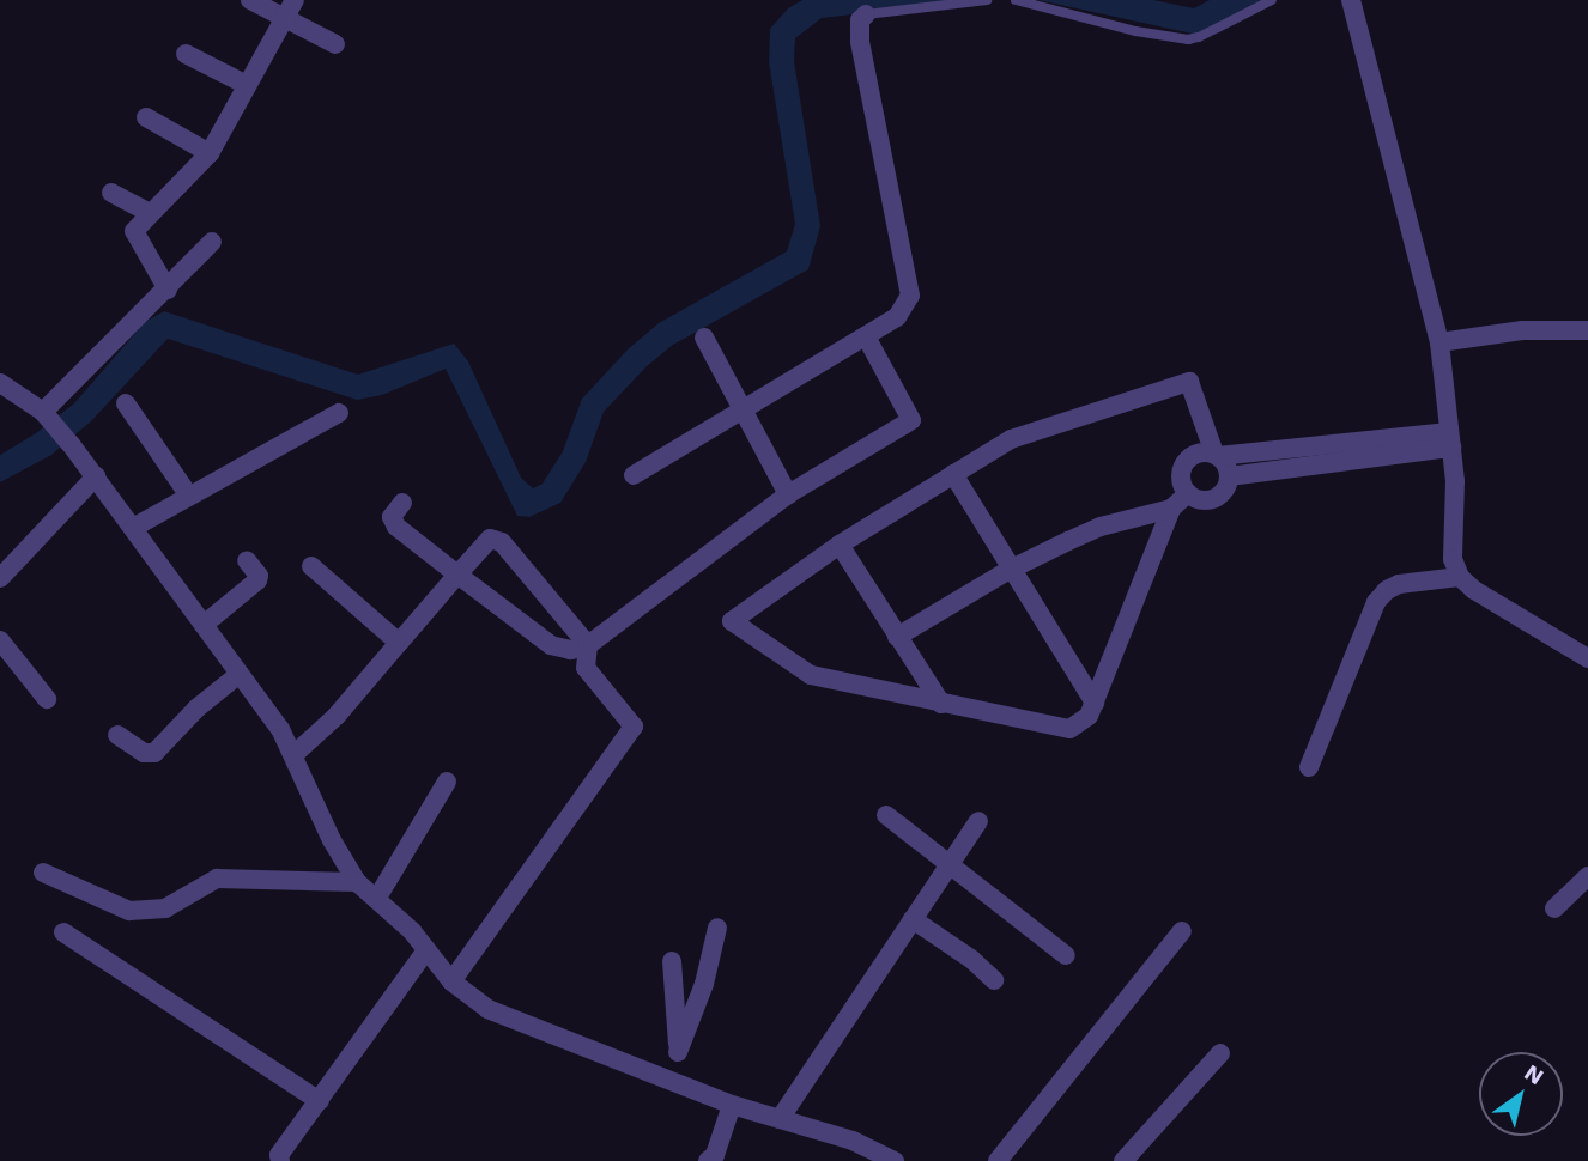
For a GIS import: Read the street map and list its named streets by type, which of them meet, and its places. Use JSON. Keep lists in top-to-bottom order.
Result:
{
  "north": "top right"
}
